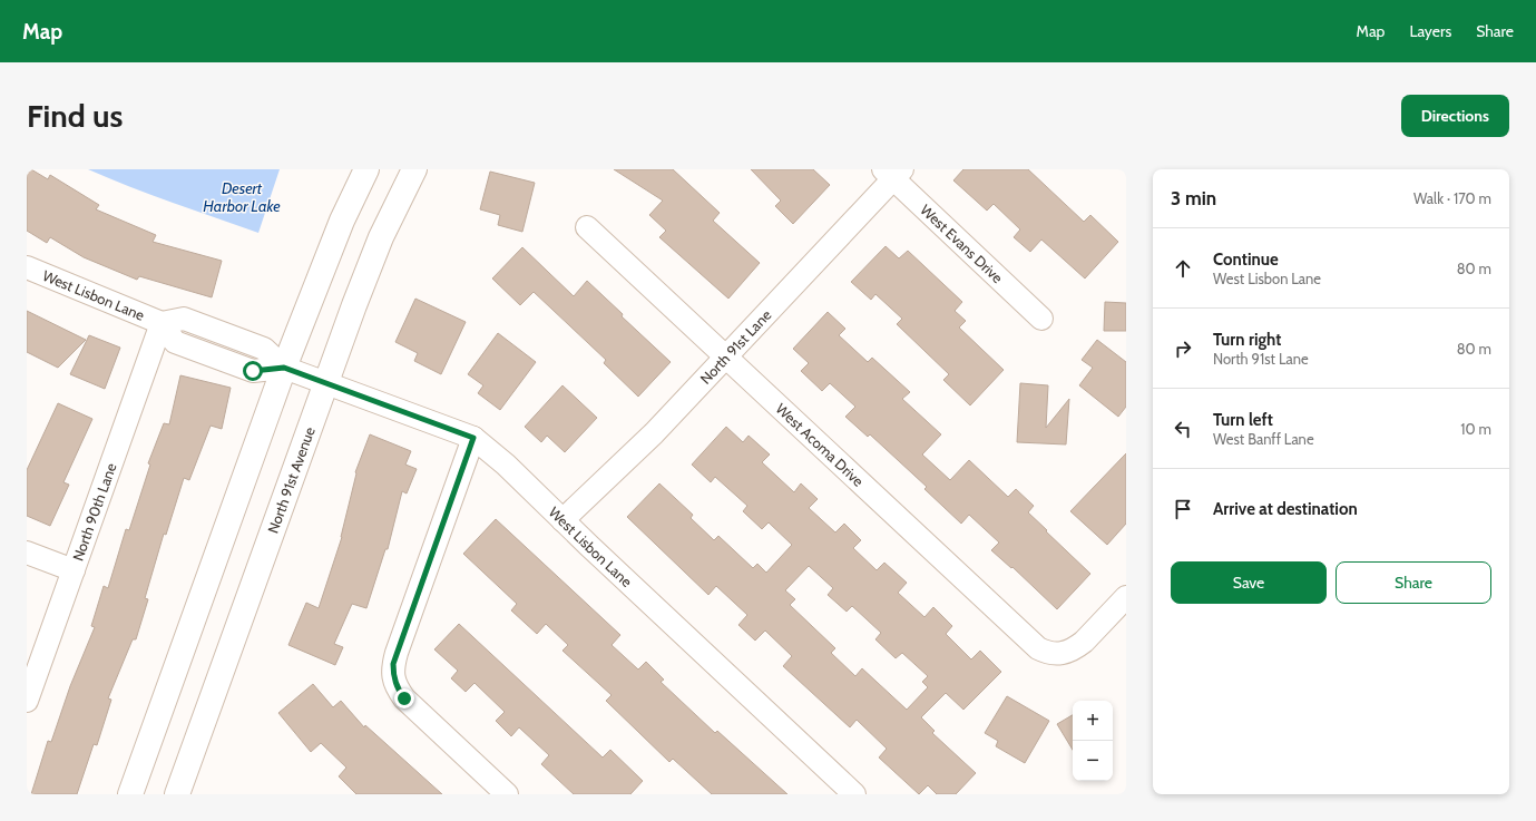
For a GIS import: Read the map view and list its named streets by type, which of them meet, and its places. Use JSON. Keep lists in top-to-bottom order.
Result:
{
  "streets": {
    "main road": ["North 91st Avenue"],
    "street": [
      "West Evans Drive",
      "West Lisbon Lane",
      "North 91st Lane",
      "West Acoma Drive",
      "North 90th Lane"
    ]
  },
  "crossings": [
    ["West Evans Drive", "North 91st Lane"],
    ["West Lisbon Lane", "North 91st Lane"],
    ["West Lisbon Lane", "North 91st Avenue"],
    ["West Lisbon Lane", "North 90th Lane"],
    ["North 91st Lane", "West Acoma Drive"]
  ],
  "water": ["Desert Harbor Lake"],
  "page": {
    "header": "Map",
    "nav": ["Map", "Layers", "Share"],
    "buttons": [
      "Directions",
      ["Save", "Share"]
    ],
    "title": "Find us",
    "heading": ["3 min", "Walk · 170 m"],
    "list": [
      ["Continue", "West Lisbon Lane", "80 m"],
      ["Turn right", "North 91st Lane", "80 m"],
      ["Turn left", "West Banff Lane", "10 m"],
      "Arrive at destination"
    ],
    "map_buttons": ["+", "−"]
  }
}
